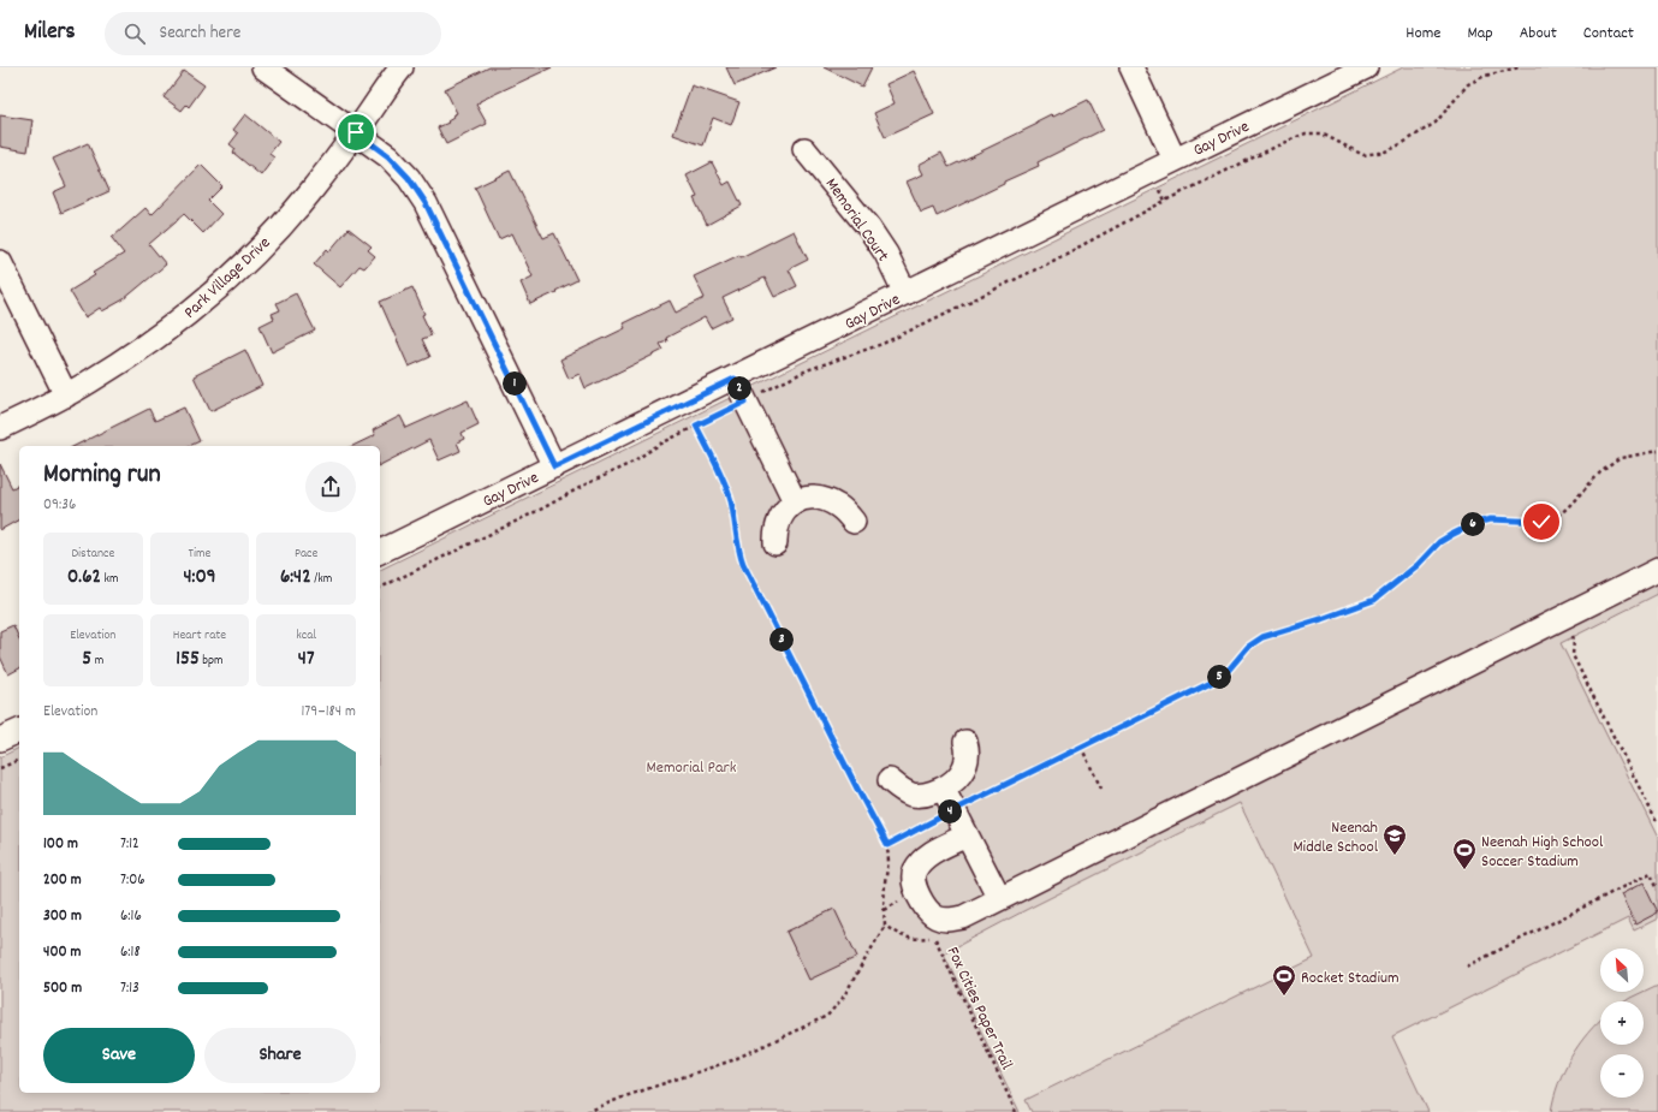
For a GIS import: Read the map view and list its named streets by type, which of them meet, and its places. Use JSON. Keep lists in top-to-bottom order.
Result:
{
  "streets": {
    "street": ["Gay Drive", "Memorial Court", "Park Village Drive"],
    "path": ["Fox Cities Paper Trail"]
  },
  "crossings": [
    ["Gay Drive", "Memorial Court"]
  ],
  "parks": ["Memorial Park"],
  "places": {
    "school or university": ["Neenah Middle School"],
    "sports": ["Neenah High School Soccer Stadium", "Rocket Stadium"]
  },
  "north": "top left",
  "page": {
    "header": "Milers",
    "search": "Search here",
    "nav": [
      "Home",
      "Map",
      "About",
      "Contact"
    ],
    "pins": [
      "1",
      "2",
      "6",
      "3",
      "5",
      "4"
    ],
    "heading": ["Morning run", "09:36"],
    "stats": [
      ["Distance", "0.62 km"],
      ["Time", "4:09"],
      ["Pace", "6:42 /km"],
      ["Elevation", "5 m"],
      ["Heart rate", "155 bpm"],
      ["kcal", "47"]
    ],
    "chart": ["Elevation", "179–184 m"],
    "list": [
      {
        "name": "100 m",
        "note": "7:12"
      },
      {
        "name": "200 m",
        "note": "7:06"
      },
      {
        "name": "300 m",
        "note": "6:16"
      },
      {
        "name": "400 m",
        "note": "6:18"
      },
      {
        "name": "500 m",
        "note": "7:13"
      }
    ],
    "map_buttons": ["+", "−"],
    "buttons": ["Save", "Share"]
  }
}
